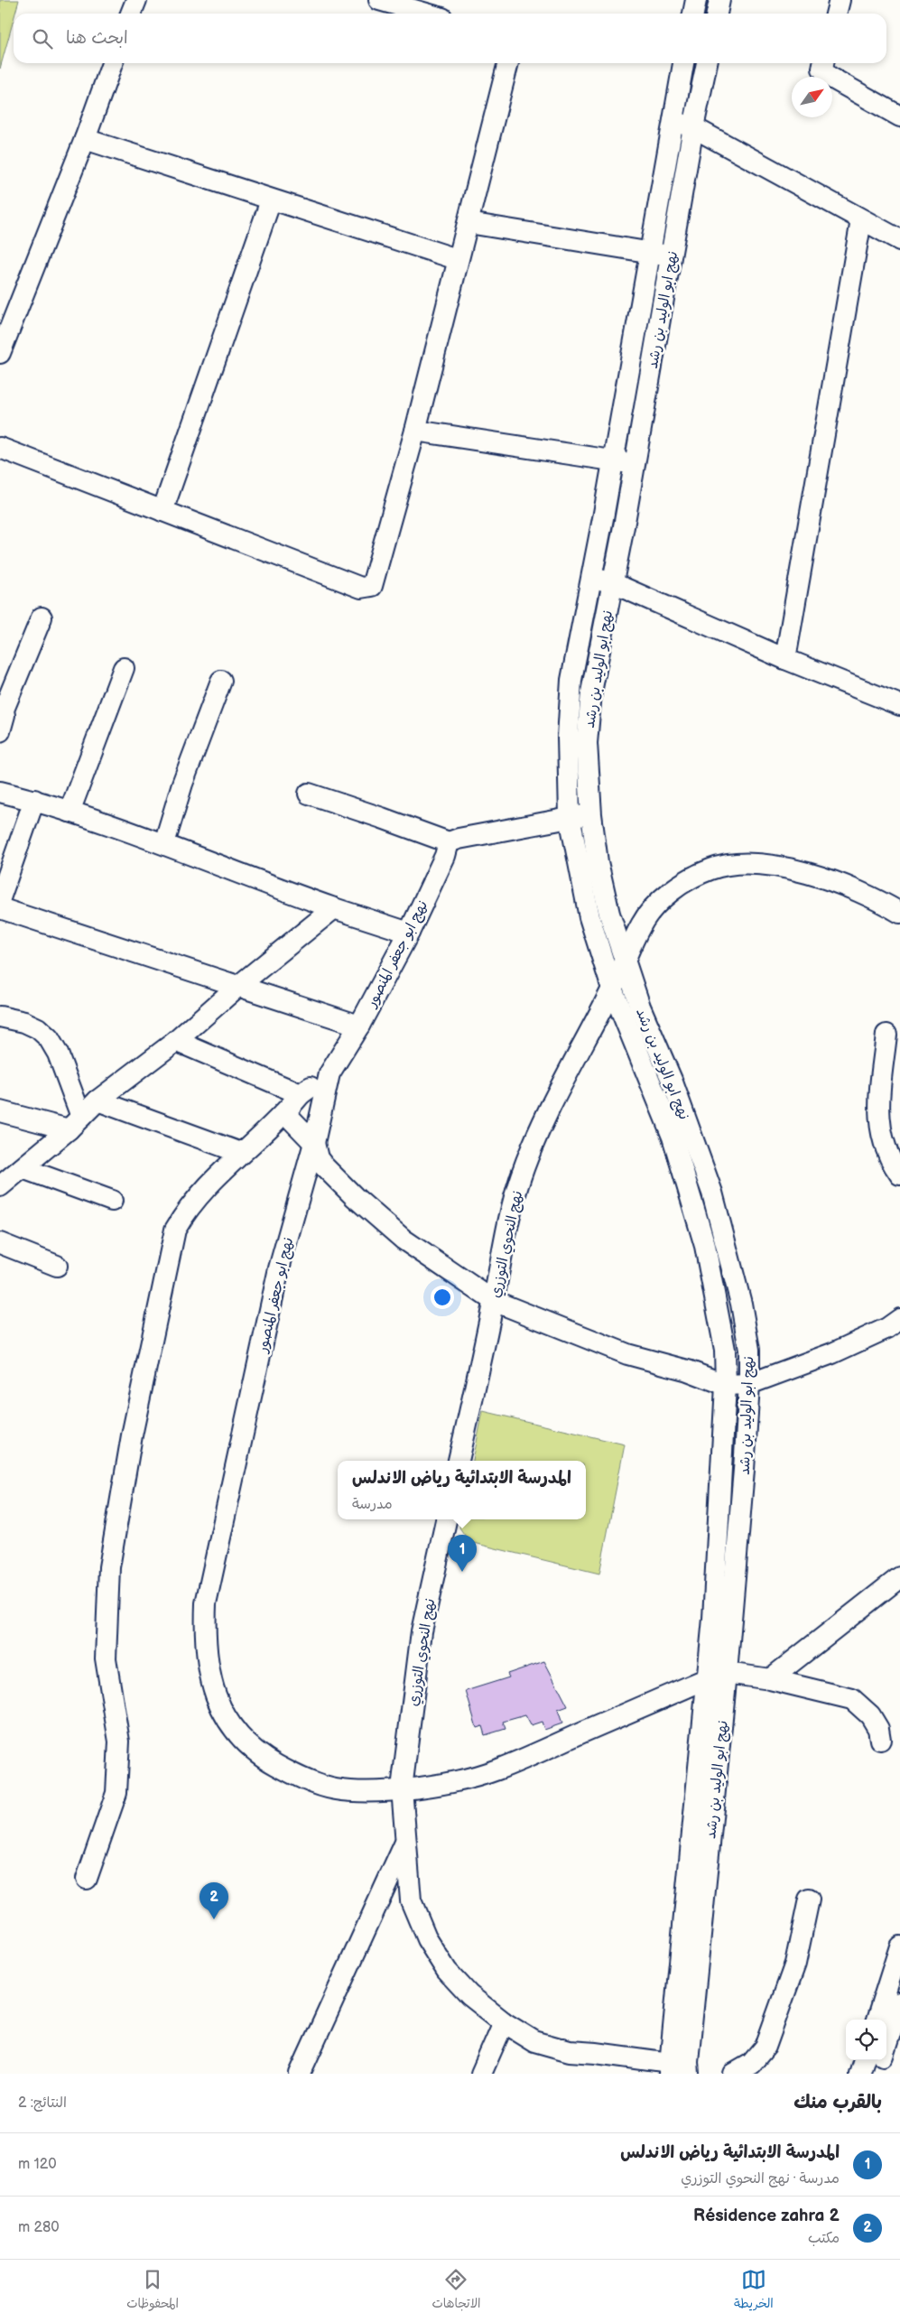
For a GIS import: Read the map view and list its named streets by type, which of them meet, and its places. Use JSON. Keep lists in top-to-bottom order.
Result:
{
  "streets": {
    "street": ["نهج ابو الوليد بن رشد", "نهج ابو جعفر المنصور", "نهج النحوي التوزري"]
  },
  "crossings": [
    ["نهج ابو الوليد بن رشد", "نهج ابو جعفر المنصور"],
    ["نهج ابو الوليد بن رشد", "نهج النحوي التوزري"],
    ["نهج ابو جعفر المنصور", "نهج النحوي التوزري"]
  ],
  "north": "top right",
  "page": {
    "search": "ابحث هنا",
    "popup": ["المدرسة الابتدائية رياض الاندلس", "مدرسة"],
    "pins": ["1", "2"],
    "heading": ["بالقرب منك", "النتائج: 2"],
    "list": [
      {
        "mark": "1",
        "name": "المدرسة الابتدائية رياض الاندلس",
        "note": "مدرسة · نهج النحوي التوزري",
        "value": "120 m"
      },
      {
        "mark": "2",
        "name": "Résidence zahra 2",
        "note": "مكتب",
        "value": "280 m"
      }
    ],
    "nav": ["الخريطة", "الاتجاهات", "المحفوظات"]
  }
}
